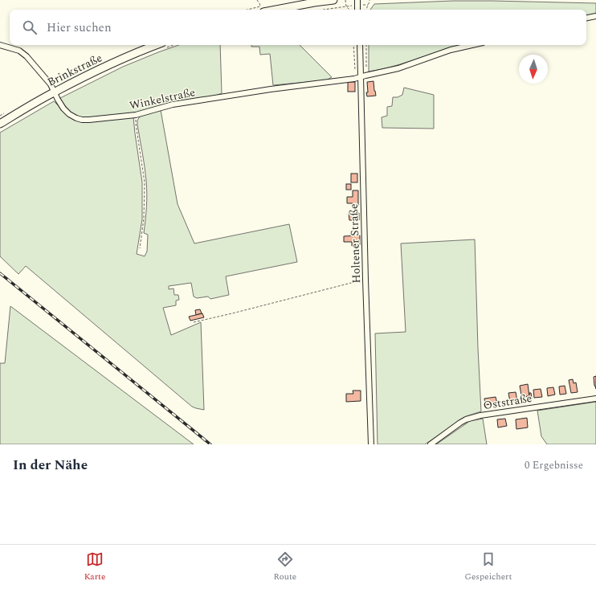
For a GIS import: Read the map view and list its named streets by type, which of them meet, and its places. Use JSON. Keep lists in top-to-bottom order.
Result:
{
  "streets": {
    "main road": ["Brinkstraße"],
    "street": ["Winkelstraße", "Holtener Straße", "Oststraße"]
  },
  "crossings": [
    ["Brinkstraße", "Winkelstraße"],
    ["Winkelstraße", "Holtener Straße"]
  ],
  "north": "bottom",
  "page": {
    "search": "Hier suchen",
    "heading": ["In der Nähe", "0 Ergebnisse"],
    "nav": ["Karte", "Route", "Gespeichert"]
  }
}
